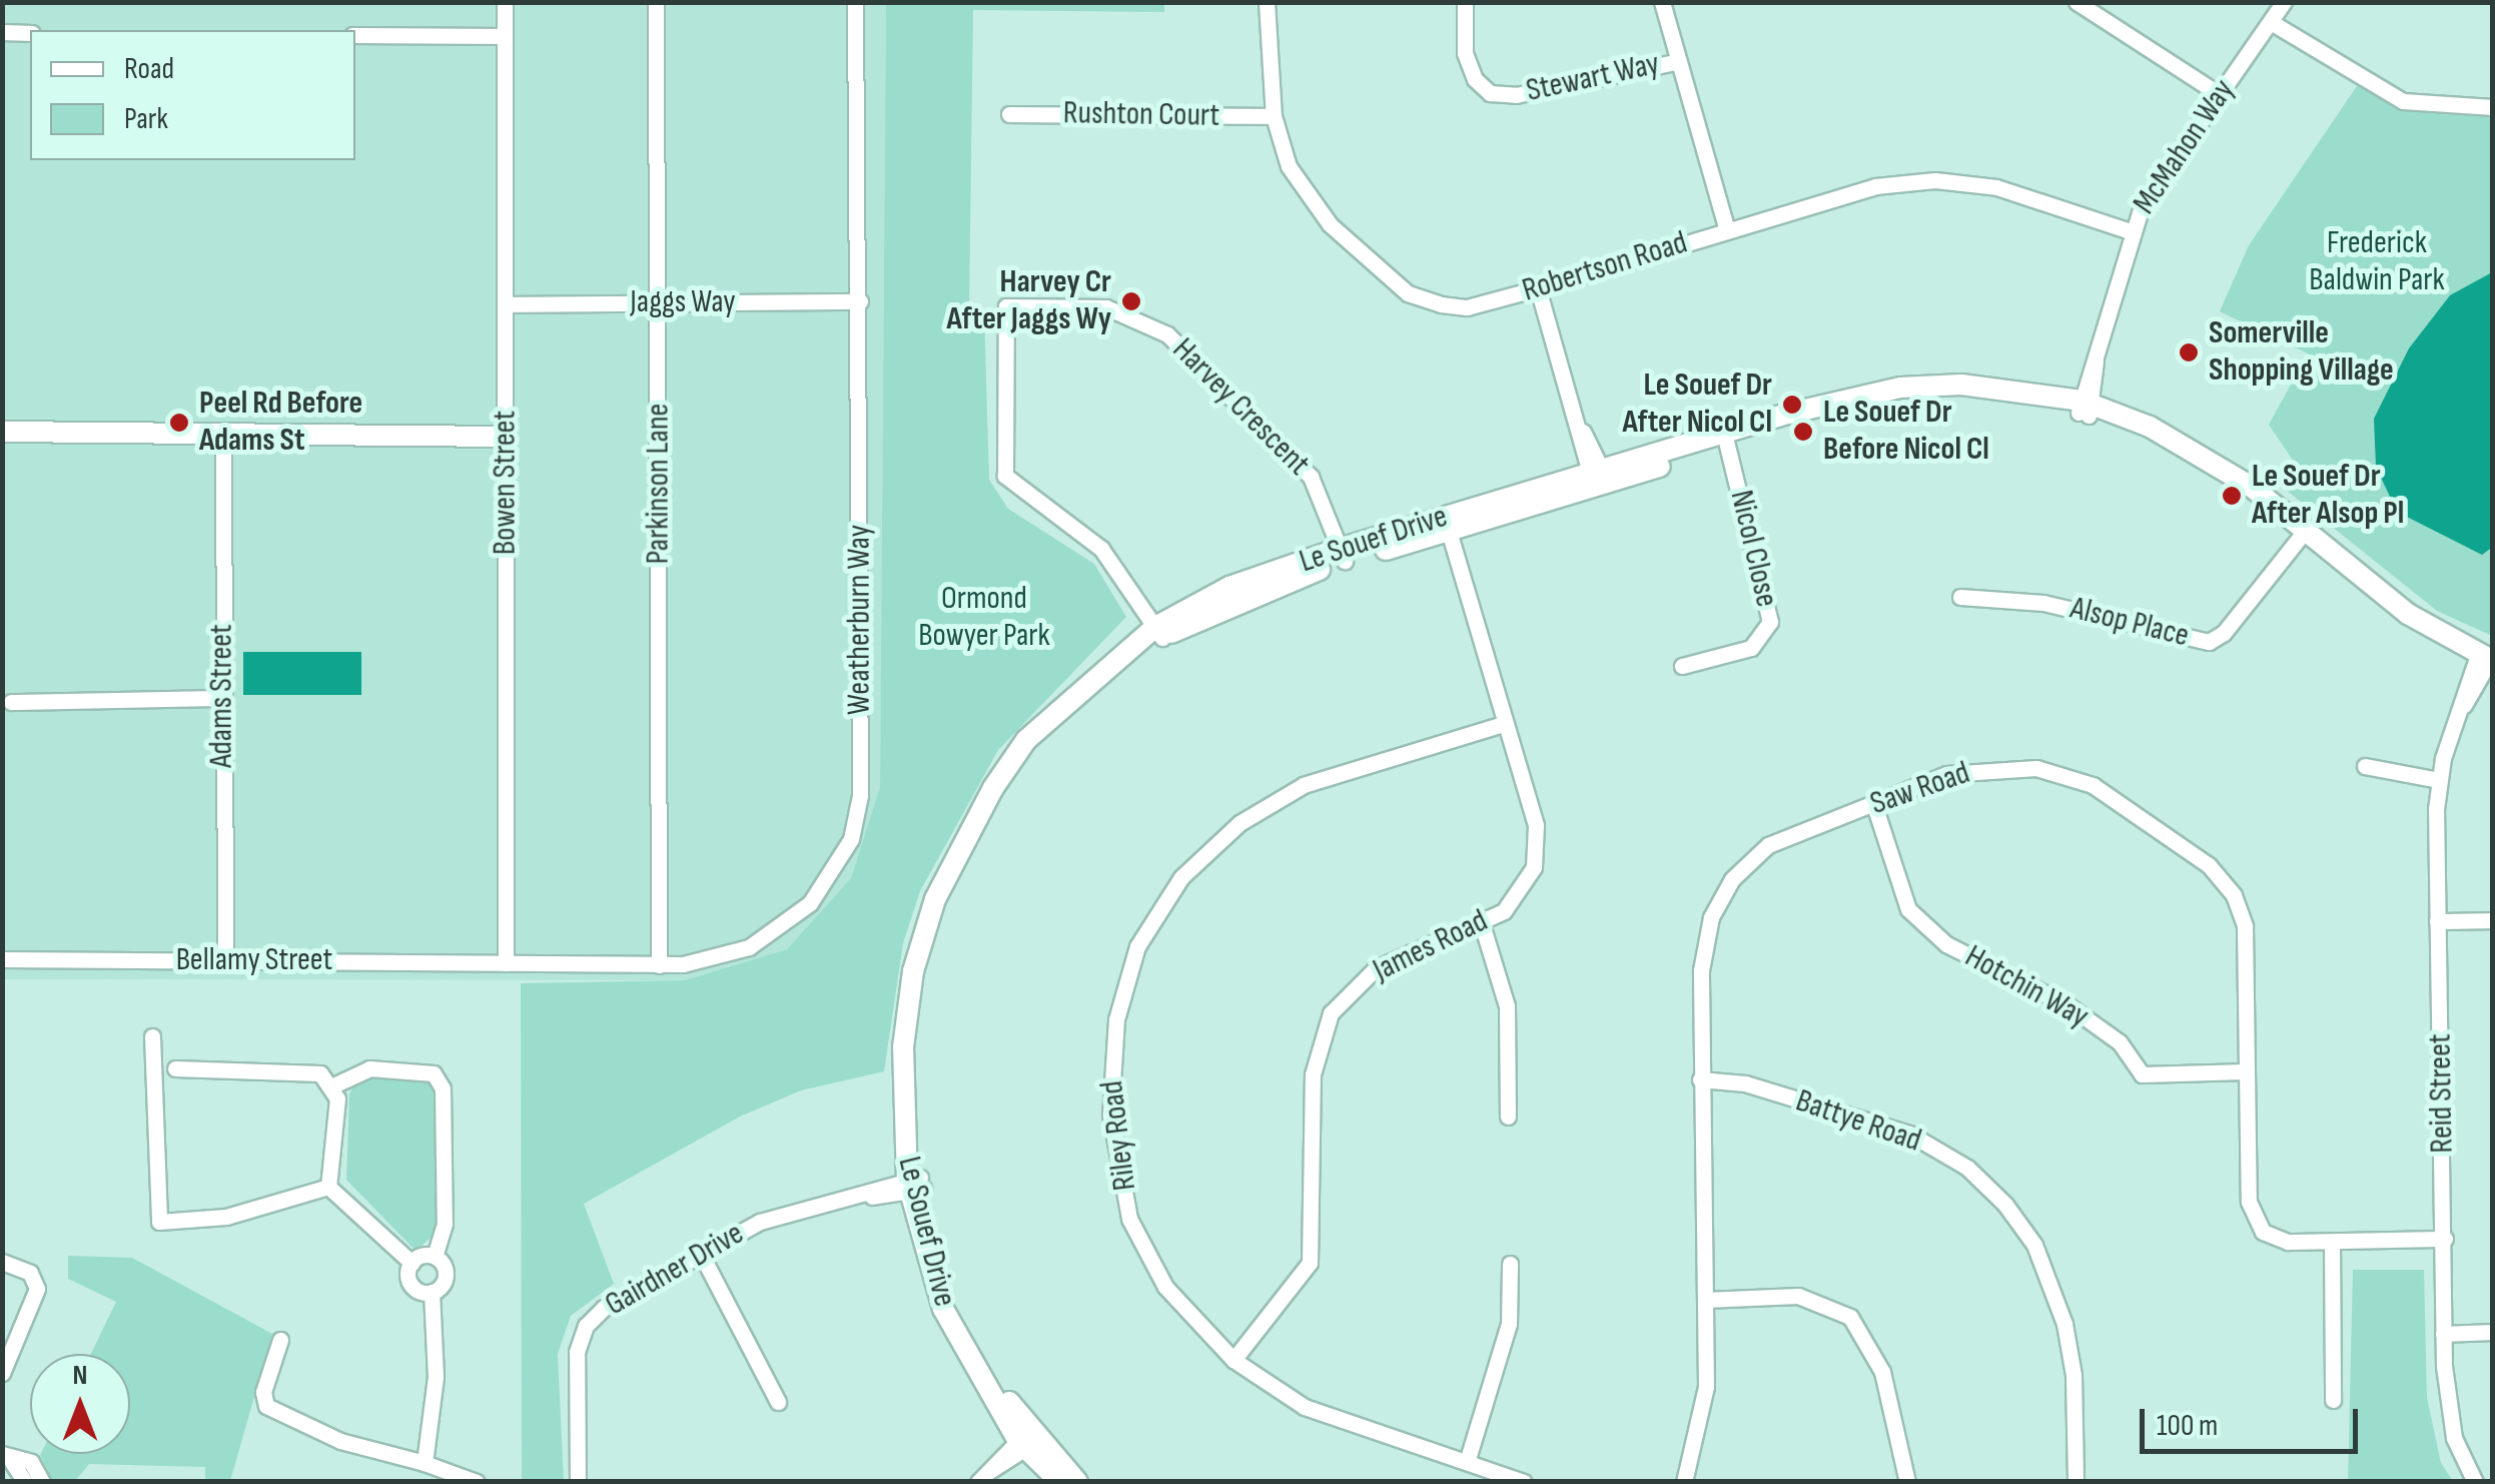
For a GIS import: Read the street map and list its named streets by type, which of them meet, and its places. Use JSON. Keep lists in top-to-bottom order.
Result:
{
  "streets": {
    "street": [
      "Stewart Way",
      "Rushton Court",
      "McMahon Way",
      "Robertson Road",
      "Jaggs Way",
      "Harvey Crescent",
      "Bowen Street",
      "Parkinson Lane",
      "Le Souef Drive",
      "Nicol Close",
      "Weatherburn Way",
      "Alsop Place",
      "Adams Street",
      "Saw Road",
      "James Road",
      "Bellamy Street",
      "Hotchin Way",
      "Reid Street",
      "Battye Road",
      "Riley Road",
      "Gairdner Drive"
    ]
  },
  "crossings": [
    ["Rushton Court", "Robertson Road"],
    ["McMahon Way", "Robertson Road"],
    ["McMahon Way", "Le Souef Drive"],
    ["Jaggs Way", "Bowen Street"],
    ["Jaggs Way", "Parkinson Lane"],
    ["Jaggs Way", "Weatherburn Way"],
    ["Harvey Crescent", "Le Souef Drive"],
    ["Bowen Street", "Weatherburn Way"],
    ["Bowen Street", "Bellamy Street"],
    ["Parkinson Lane", "Weatherburn Way"],
    ["Le Souef Drive", "Nicol Close"],
    ["Le Souef Drive", "Alsop Place"],
    ["Le Souef Drive", "James Road"],
    ["Le Souef Drive", "Reid Street"],
    ["Le Souef Drive", "Gairdner Drive"],
    ["Weatherburn Way", "Bellamy Street"],
    ["Adams Street", "Bellamy Street"],
    ["Saw Road", "Hotchin Way"],
    ["Saw Road", "Reid Street"],
    ["Saw Road", "Battye Road"],
    ["James Road", "Riley Road"]
  ],
  "parks": ["Frederick Baldwin Park", "Ormond Bowyer Park"],
  "places": [
    "Harvey Cr After Jaggs Wy",
    "Somerville Shopping Village",
    "Le Souef Dr After Nicol Cl",
    "Peel Rd Before Adams St",
    "Le Souef Dr Before Nicol Cl",
    "Le Souef Dr After Alsop Pl"
  ],
  "legend": ["Road", "Park"],
  "scale_bar": "100 m",
  "north": "top"
}
